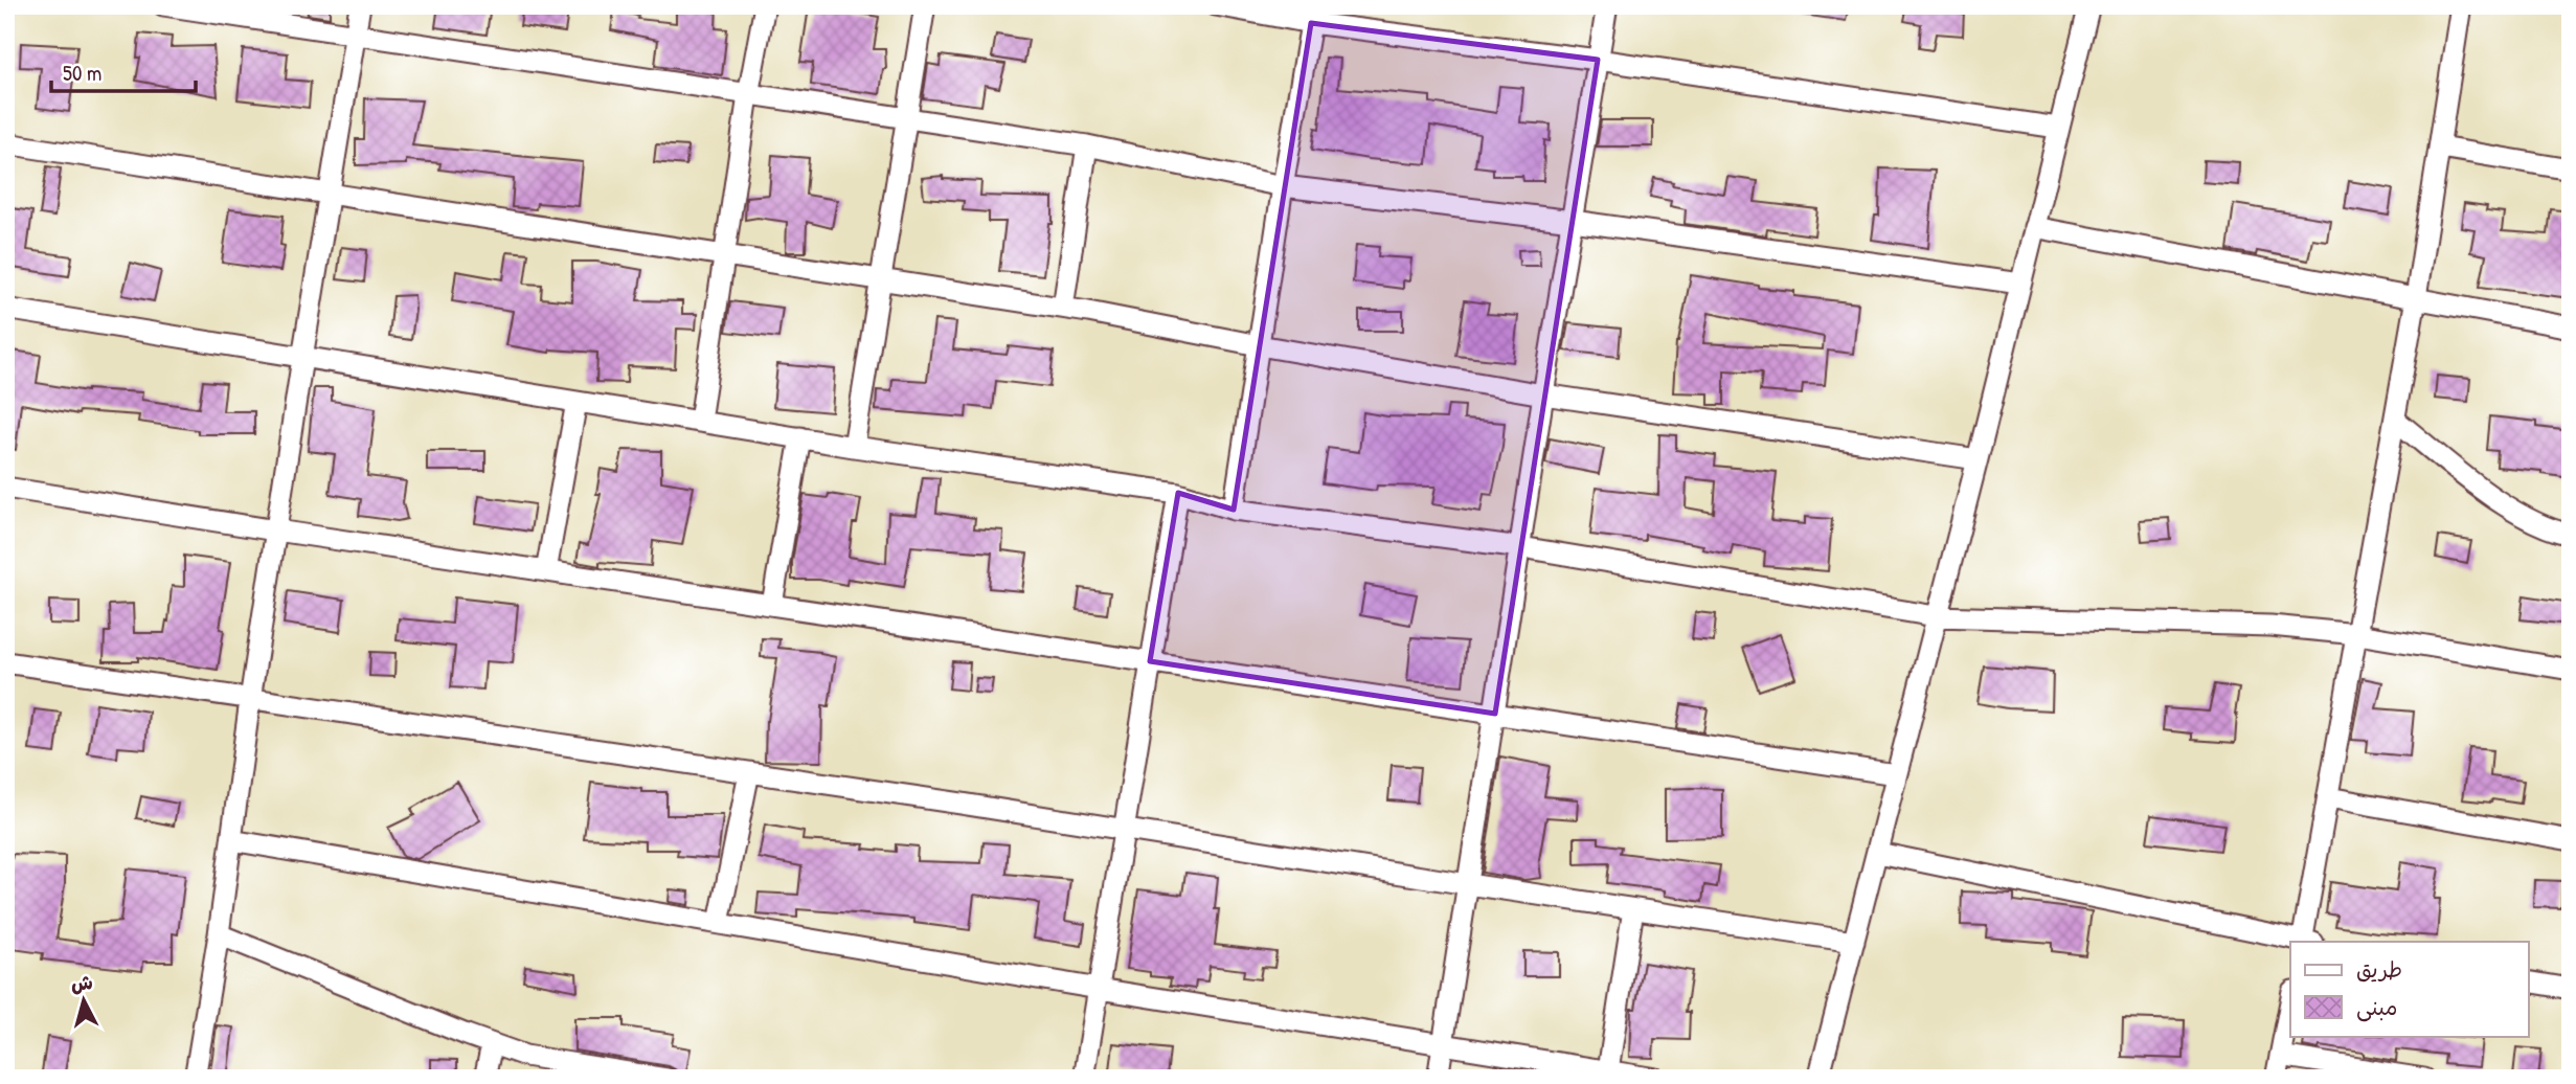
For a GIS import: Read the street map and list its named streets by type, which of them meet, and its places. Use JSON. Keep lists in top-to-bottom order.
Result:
{
  "legend": ["طريق", "مبنى"],
  "scale_bar": "50 m",
  "north": "top"
}
